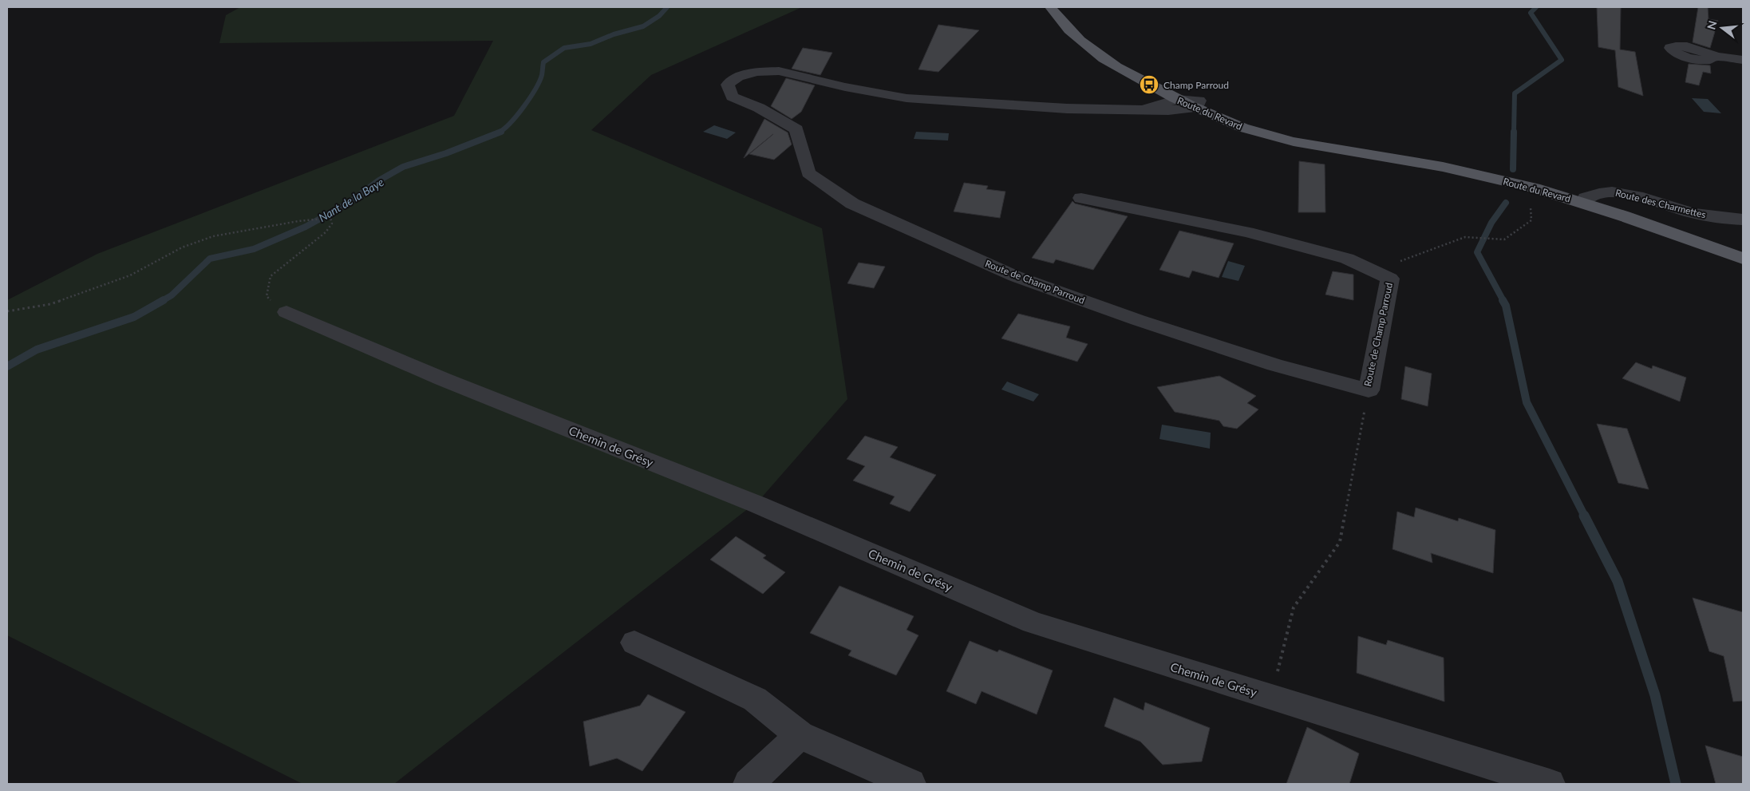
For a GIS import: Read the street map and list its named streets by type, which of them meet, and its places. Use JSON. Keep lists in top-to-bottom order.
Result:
{
  "streets": {
    "main road": ["Route du Revard"],
    "street": ["Route des Charmettes", "Route de Champ Parroud", "Chemin de Grésy"]
  },
  "crossings": [
    ["Route du Revard", "Route des Charmettes"],
    ["Route du Revard", "Route de Champ Parroud"]
  ],
  "water": ["Nant de la Baye"],
  "places": {
    "bus stop": ["Champ Parroud"]
  },
  "north": "left"
}
